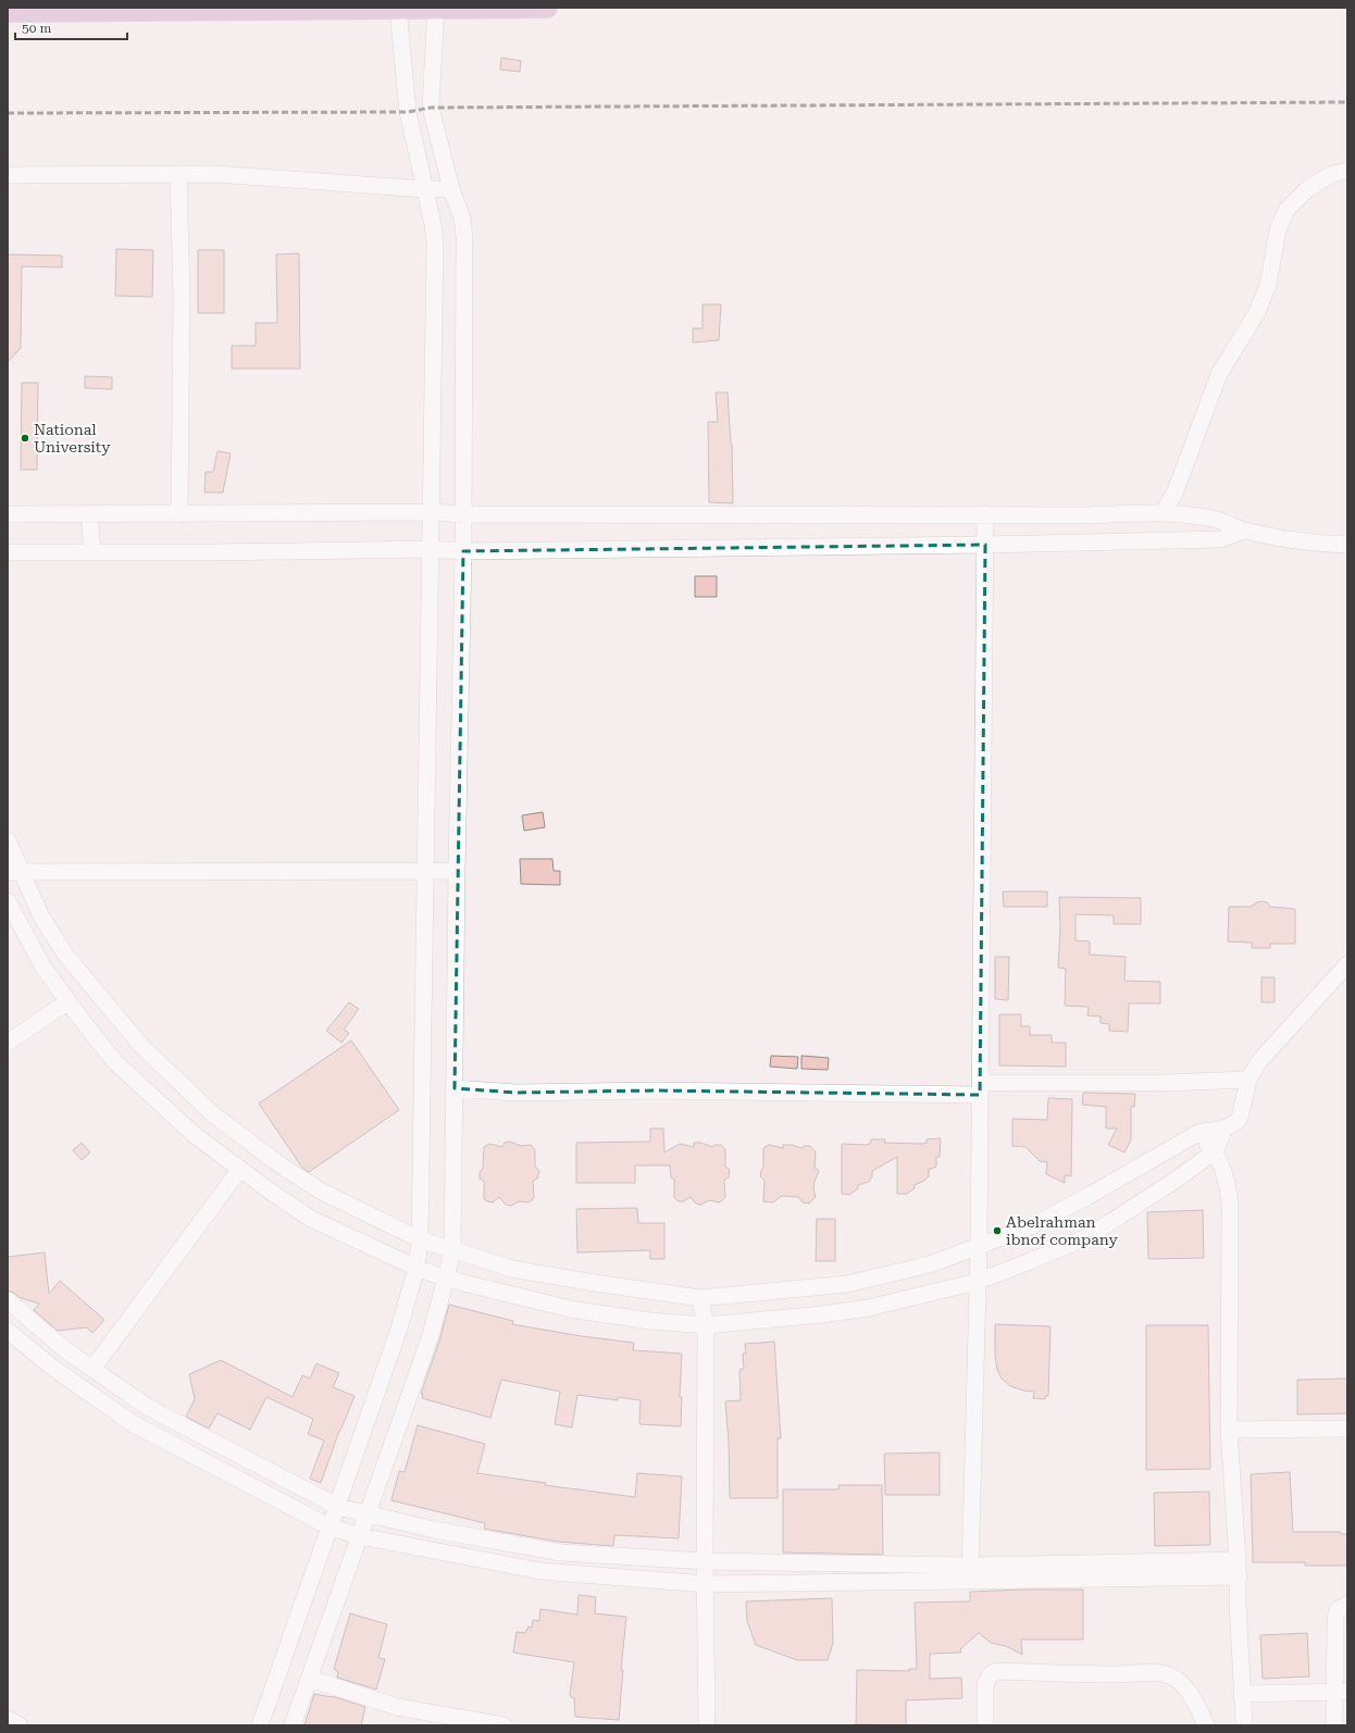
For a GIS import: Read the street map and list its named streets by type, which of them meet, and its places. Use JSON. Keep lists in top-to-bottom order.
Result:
{
  "places": ["National University", "Abelrahman ibnof company"],
  "scale_bar": "50 m"
}
